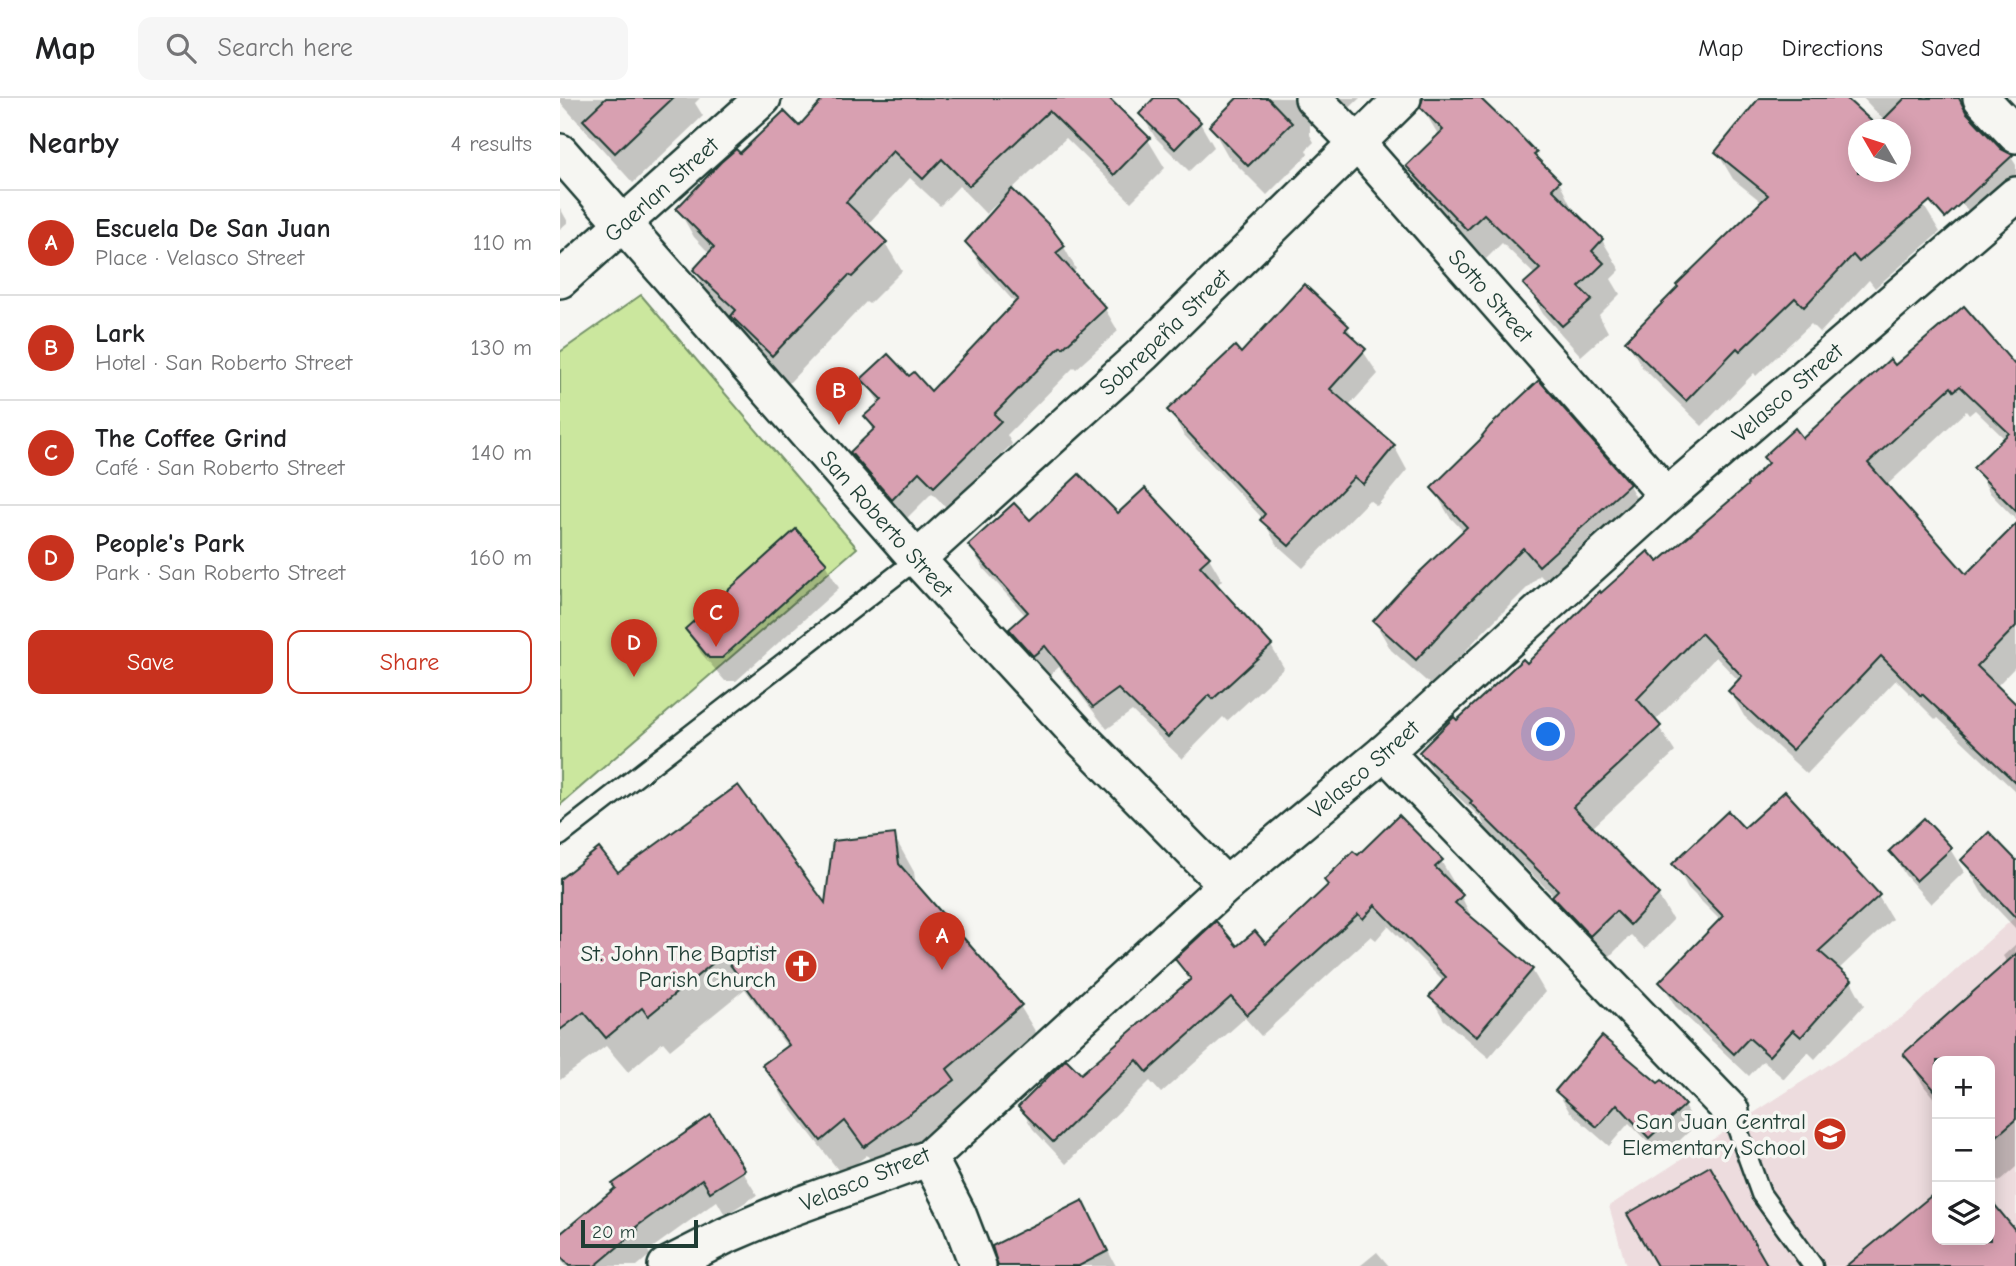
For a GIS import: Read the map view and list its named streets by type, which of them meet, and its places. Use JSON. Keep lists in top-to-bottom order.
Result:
{
  "streets": {
    "street": [
      "Gaerlan Street",
      "Sotto Street",
      "Sobrepeña Street",
      "Velasco Street",
      "San Roberto Street"
    ]
  },
  "crossings": [
    ["Gaerlan Street", "San Roberto Street"],
    ["Sotto Street", "Sobrepeña Street"],
    ["Sotto Street", "Velasco Street"],
    ["Sobrepeña Street", "San Roberto Street"],
    ["Velasco Street", "San Roberto Street"]
  ],
  "places": {
    "church": ["St. John The Baptist Parish Church"],
    "school or university": ["San Juan Central Elementary School"]
  },
  "scale_bar": "20 m",
  "north": "top left",
  "page": {
    "header": "Map",
    "search": "Search here",
    "nav": ["Map", "Directions", "Saved"],
    "heading": ["Nearby", "4 results"],
    "list": [
      {
        "mark": "A",
        "name": "Escuela De San Juan",
        "note": "Place · Velasco Street",
        "value": "110 m"
      },
      {
        "mark": "B",
        "name": "Lark",
        "note": "Hotel · San Roberto Street",
        "value": "130 m"
      },
      {
        "mark": "C",
        "name": "The Coffee Grind",
        "note": "Café · San Roberto Street",
        "value": "140 m"
      },
      {
        "mark": "D",
        "name": "People's Park",
        "note": "Park · San Roberto Street",
        "value": "160 m"
      }
    ],
    "pins": [
      "B",
      "C",
      "D",
      "A"
    ],
    "buttons": ["Save", "Share"],
    "map_buttons": ["+", "−"],
    "scale": "20 m"
  }
}
